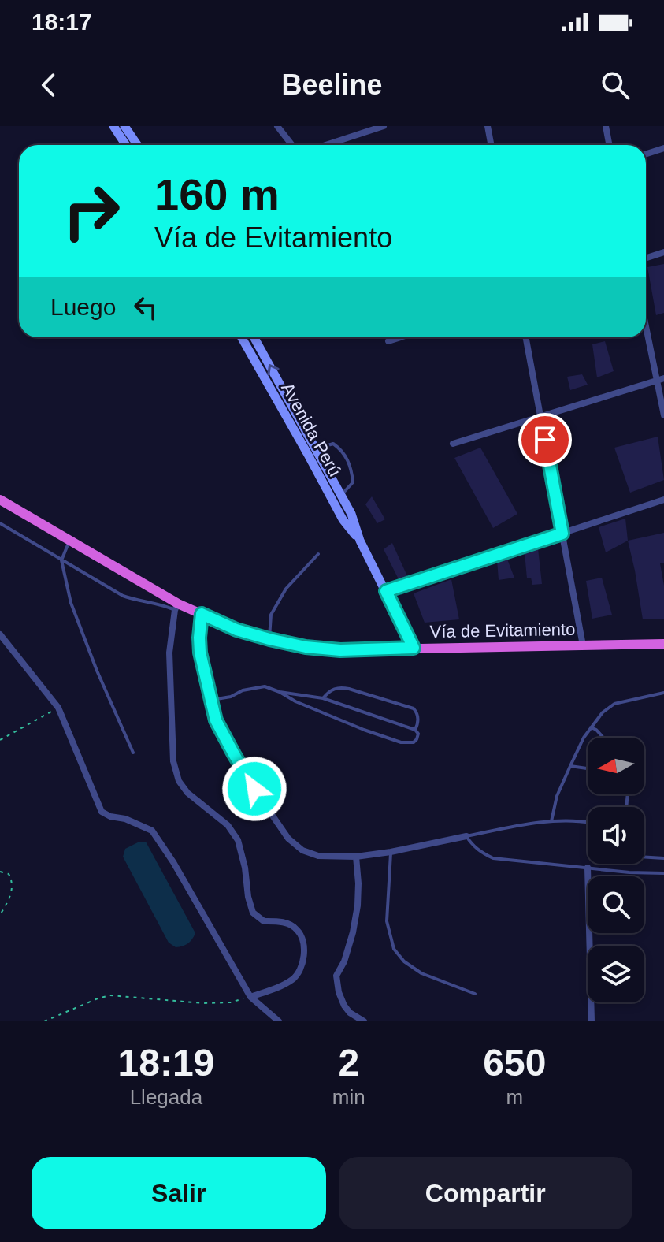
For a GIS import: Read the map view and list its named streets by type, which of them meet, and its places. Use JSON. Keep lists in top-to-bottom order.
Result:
{
  "streets": {
    "highway": ["Vía de Evitamiento"],
    "main road": ["Avenida Perú"]
  },
  "crossings": [
    ["Avenida Perú", "Vía de Evitamiento"]
  ],
  "north": "left",
  "page": {
    "status": "18:17",
    "header": "Beeline",
    "turn": ["160 m", "Vía de Evitamiento"],
    "then": "Luego",
    "eta": [
      "18:19",
      "Llegada",
      "2",
      "min",
      "650",
      "m"
    ],
    "buttons": ["Salir", "Compartir"]
  }
}
